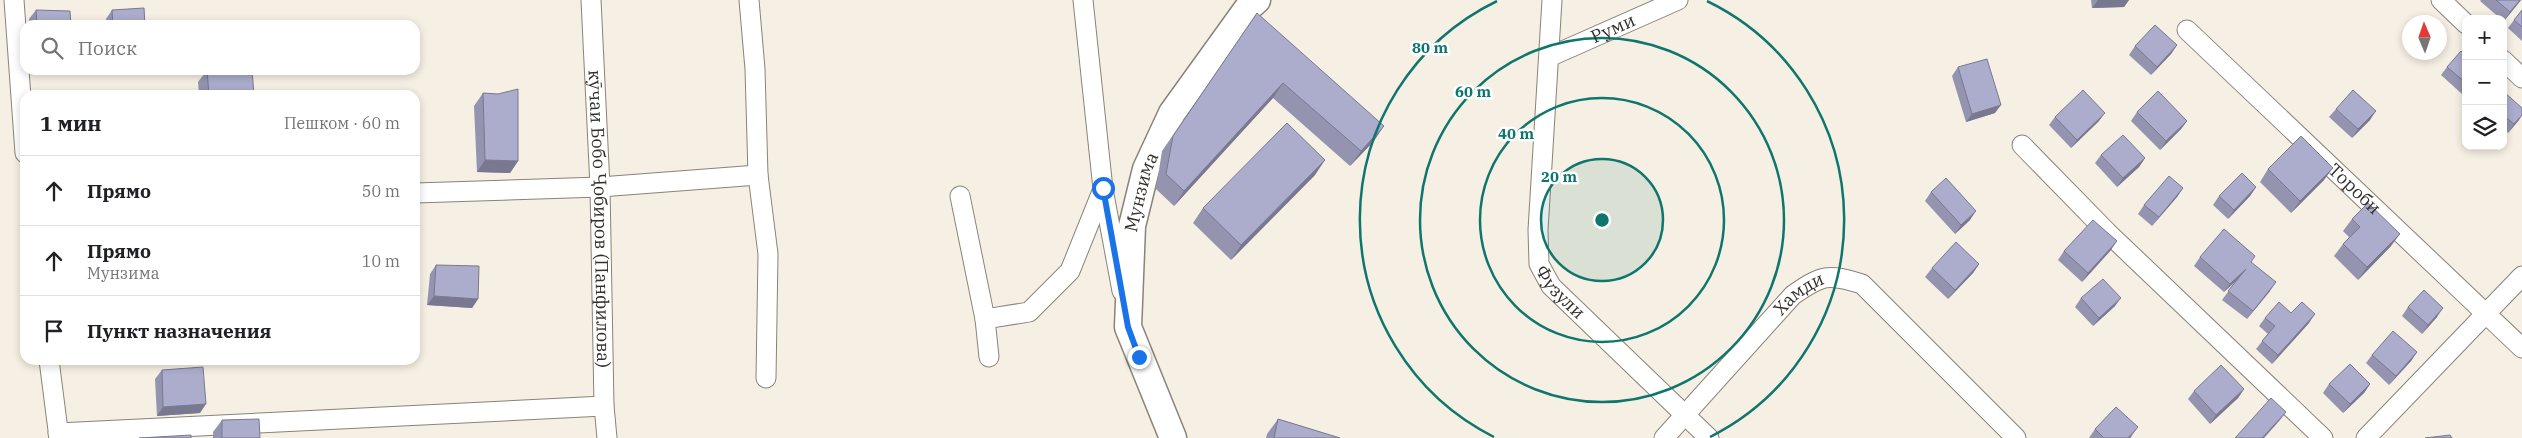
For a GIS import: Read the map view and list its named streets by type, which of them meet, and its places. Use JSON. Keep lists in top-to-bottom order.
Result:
{
  "streets": {
    "street": [
      "Руми",
      "Тороби",
      "Мунзима",
      "кӯчаи Бобо Ҷобиров (Панфилова)",
      "Фузули",
      "Хамди"
    ]
  },
  "crossings": [
    ["Руми", "Фузули"],
    ["Фузули", "Хамди"]
  ],
  "north": "top",
  "page": {
    "map_buttons": ["+", "−"],
    "search": "Поиск",
    "heading": ["1 мин", "Пешком · 60 m"],
    "list": [
      ["Прямо", "50 m"],
      ["Прямо", "Мунзима", "10 m"],
      "Пункт назначения"
    ]
  },
  "rings": [
    "80 m",
    "60 m",
    "40 m",
    "20 m"
  ]
}
